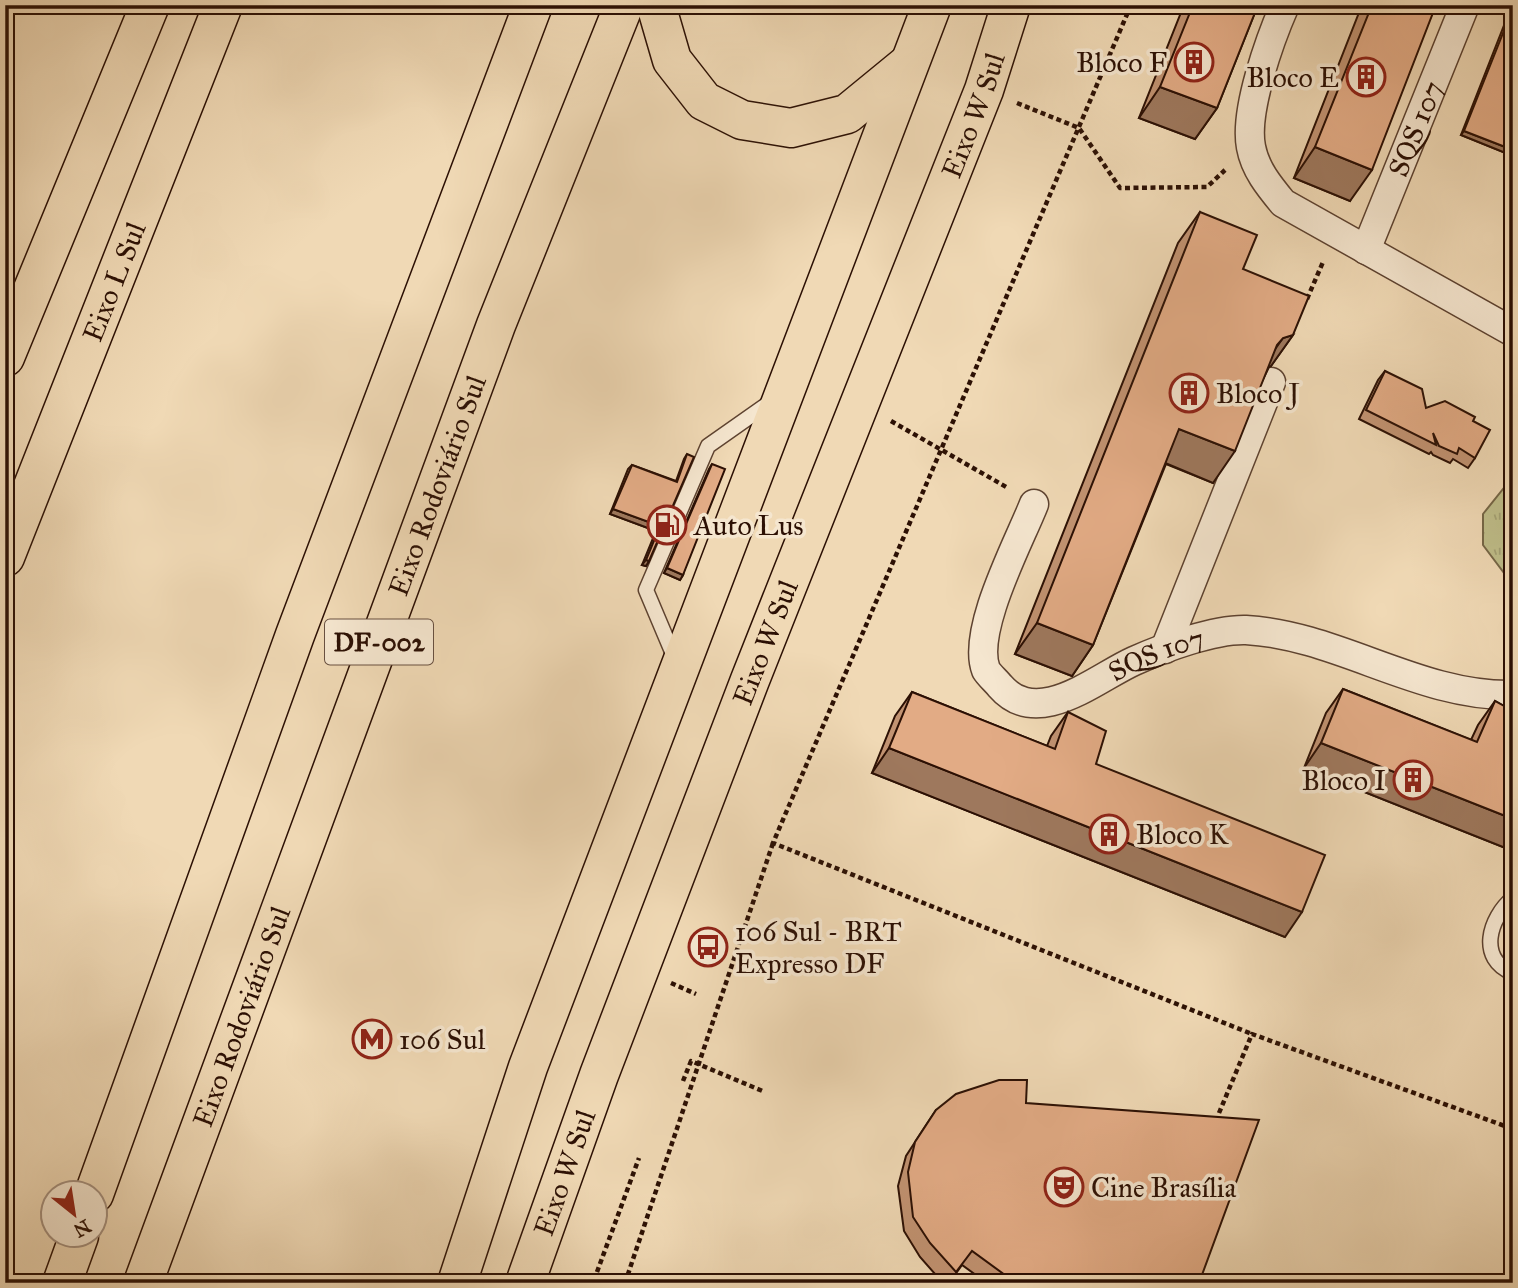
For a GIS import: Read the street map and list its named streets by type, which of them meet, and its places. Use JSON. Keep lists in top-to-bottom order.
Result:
{
  "streets": {
    "main road": [
      "Eixo W Sul",
      "Eixo L Sul",
      "Eixo Rodoviário Sul",
      "DF-002"
    ],
    "street": ["SQS 107"]
  },
  "places": {
    "building": [
      "Bloco F",
      "Bloco E",
      "Bloco J",
      "Bloco I",
      "Bloco K"
    ],
    "fuel station": ["Auto Lus"],
    "bus stop": ["106 Sul - BRT Expresso DF"],
    "metro station": ["106 Sul"],
    "theatre": ["Cine Brasília"]
  },
  "north": "bottom right"
}
